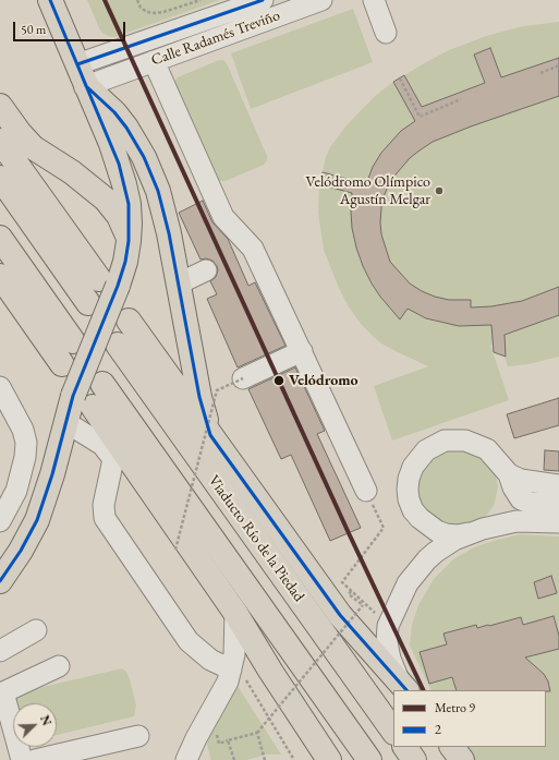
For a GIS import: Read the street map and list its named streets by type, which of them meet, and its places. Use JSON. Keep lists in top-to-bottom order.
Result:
{
  "streets": {
    "main road": ["Viaducto Río de la Piedad"],
    "street": ["Calle Radamés Treviño"]
  },
  "places": ["Velódromo Olímpico Agustín Melgar", "Velódromo"],
  "lines": ["metro line 9", "transit line 2"],
  "legend": ["Metro 9", "2"],
  "scale_bar": "50 m",
  "north": "top right"
}
